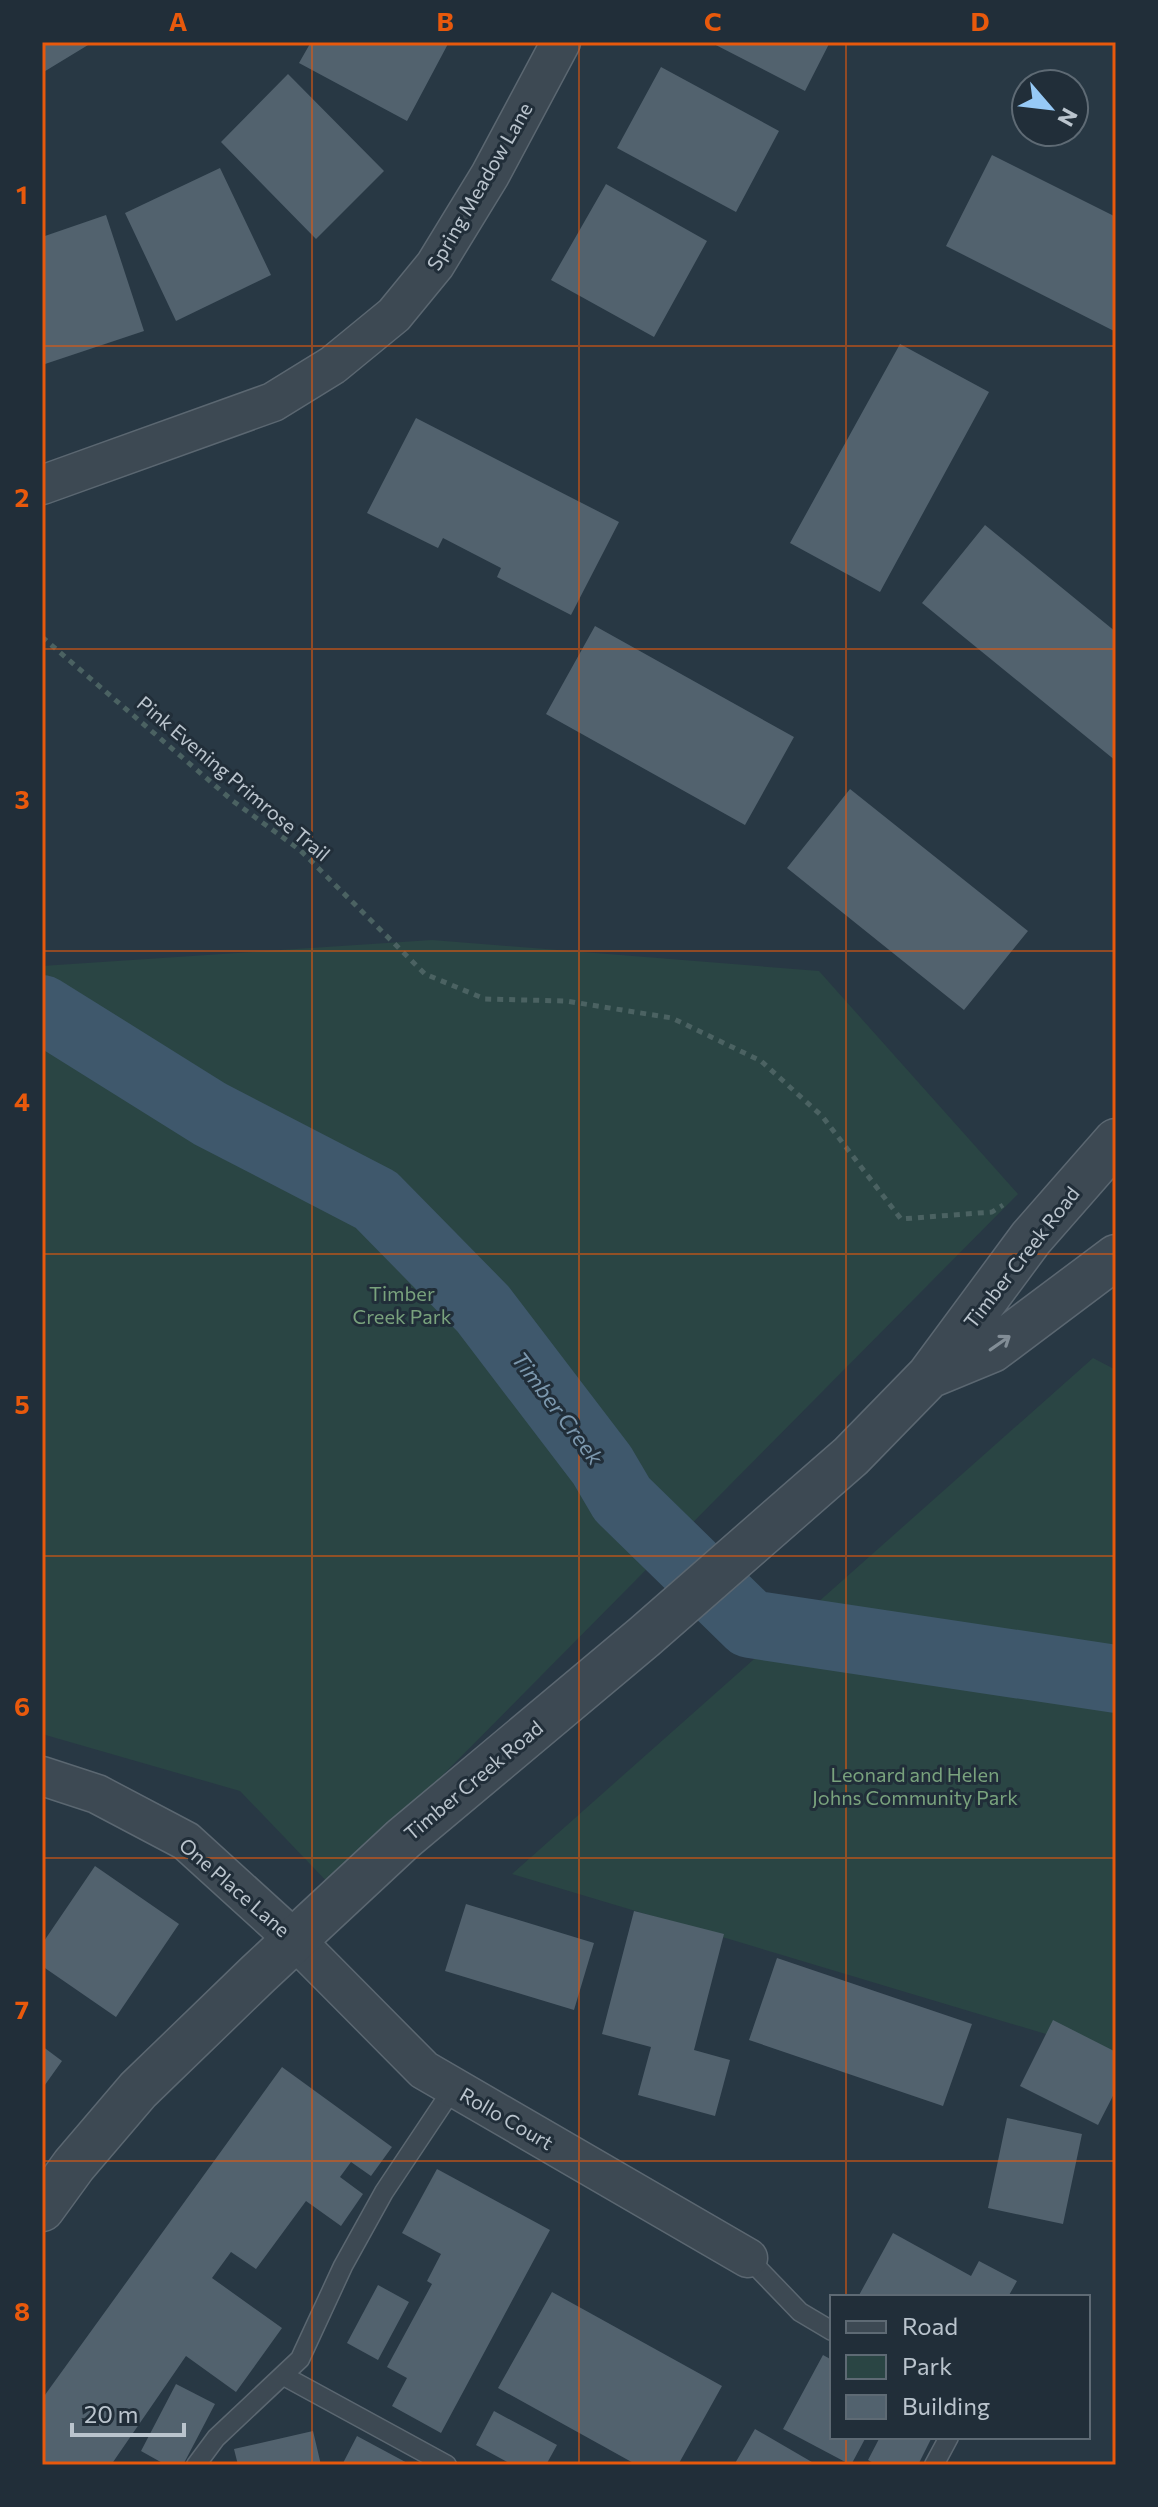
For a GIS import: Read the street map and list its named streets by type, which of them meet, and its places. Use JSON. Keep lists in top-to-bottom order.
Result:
{
  "streets": {
    "street": [
      "Spring Meadow Lane",
      "Timber Creek Road",
      "One Place Lane",
      "Rollo Court"
    ],
    "path": ["Pink Evening Primrose Trail"]
  },
  "crossings": [
    ["Timber Creek Road", "One Place Lane"],
    ["Timber Creek Road", "Rollo Court"],
    ["One Place Lane", "Rollo Court"]
  ],
  "water": ["Timber Creek"],
  "parks": ["Timber Creek Park", "Leonard and Helen Johns Community Park"],
  "legend": ["Road", "Park", "Building"],
  "scale_bar": "20 m",
  "north": "bottom right",
  "grid": {
    "columns": [
      "A",
      "B",
      "C",
      "D"
    ],
    "rows": [
      "1",
      "2",
      "3",
      "4",
      "5",
      "6",
      "7",
      "8"
    ]
  }
}
